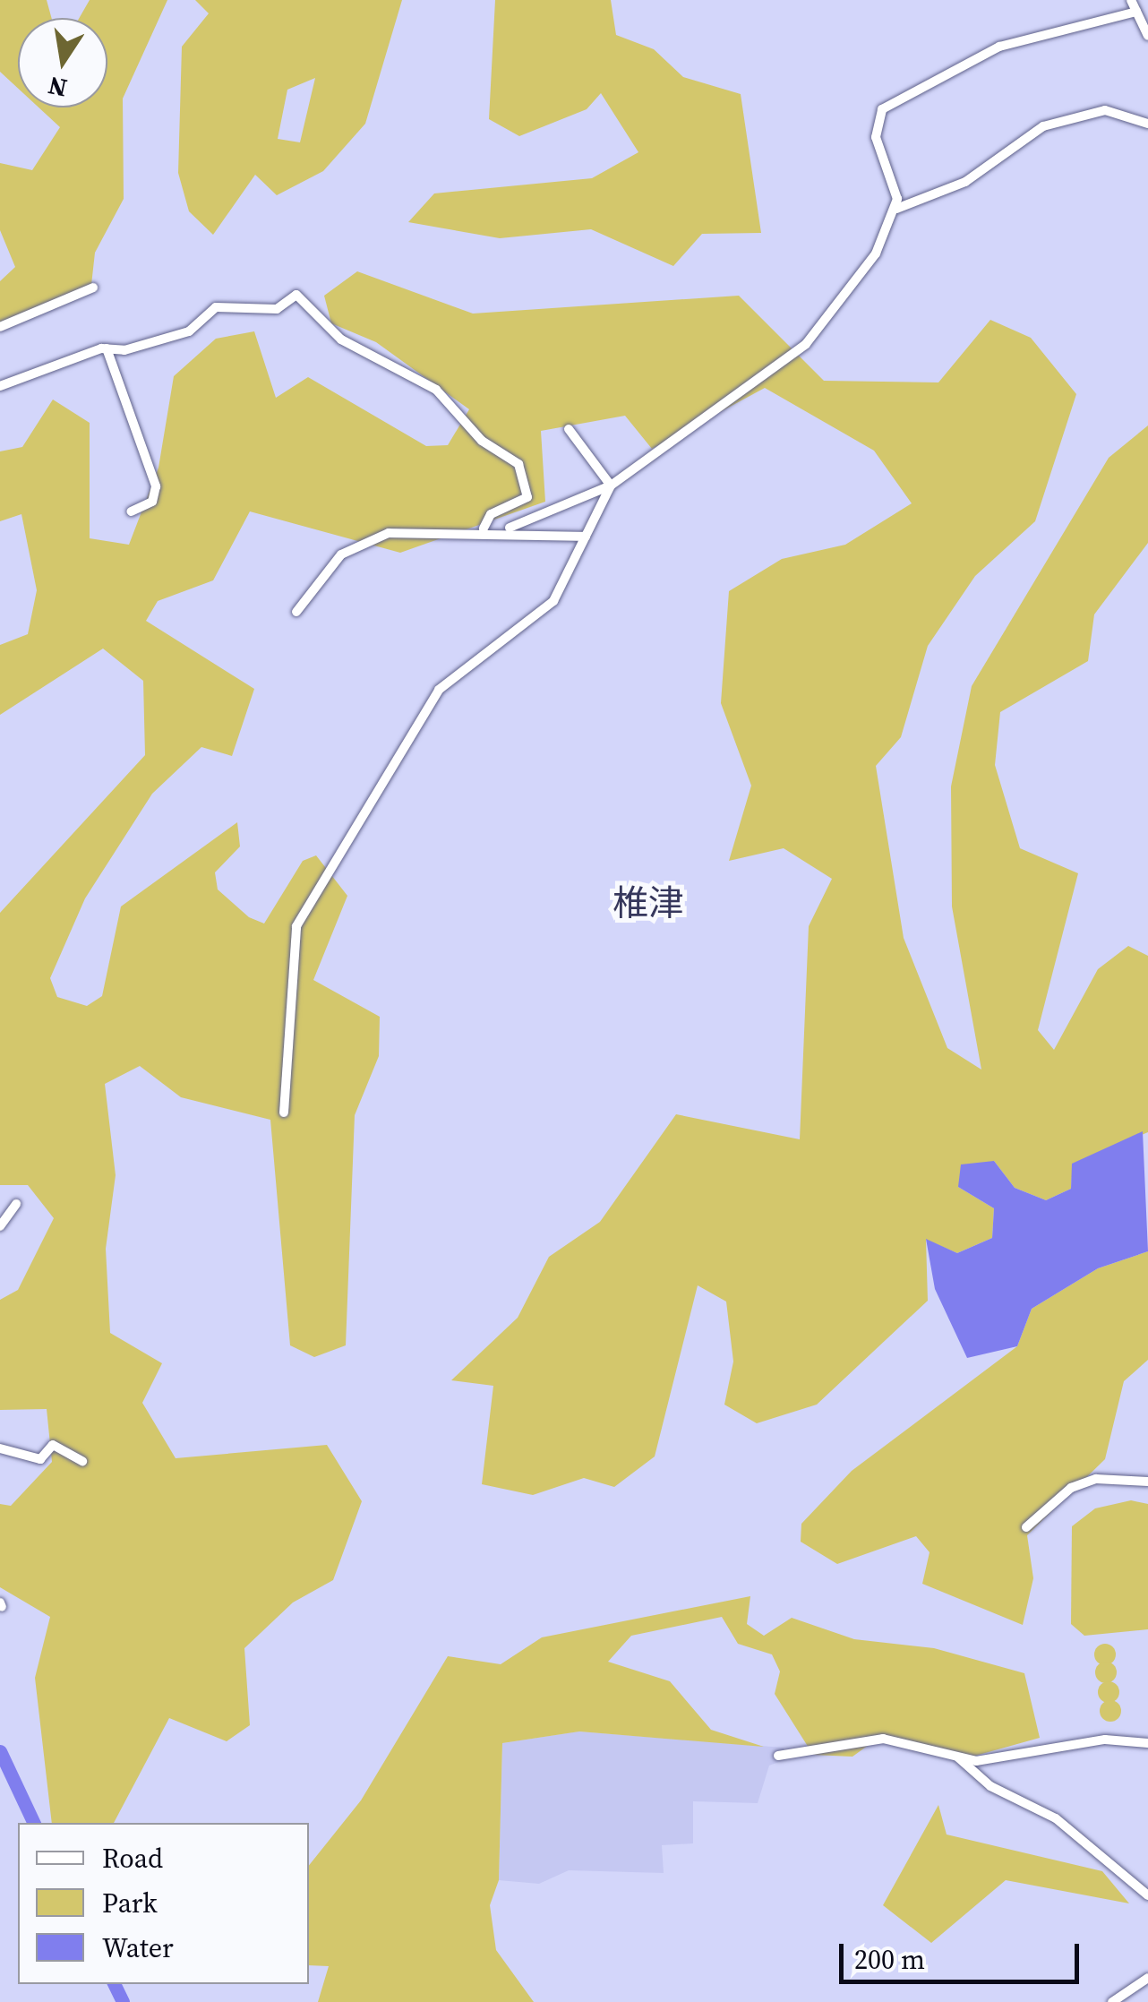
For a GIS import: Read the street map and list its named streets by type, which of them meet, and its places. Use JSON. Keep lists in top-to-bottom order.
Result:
{
  "districts": ["椎津"],
  "legend": ["Road", "Park", "Water"],
  "scale_bar": "200 m",
  "north": "bottom"
}
